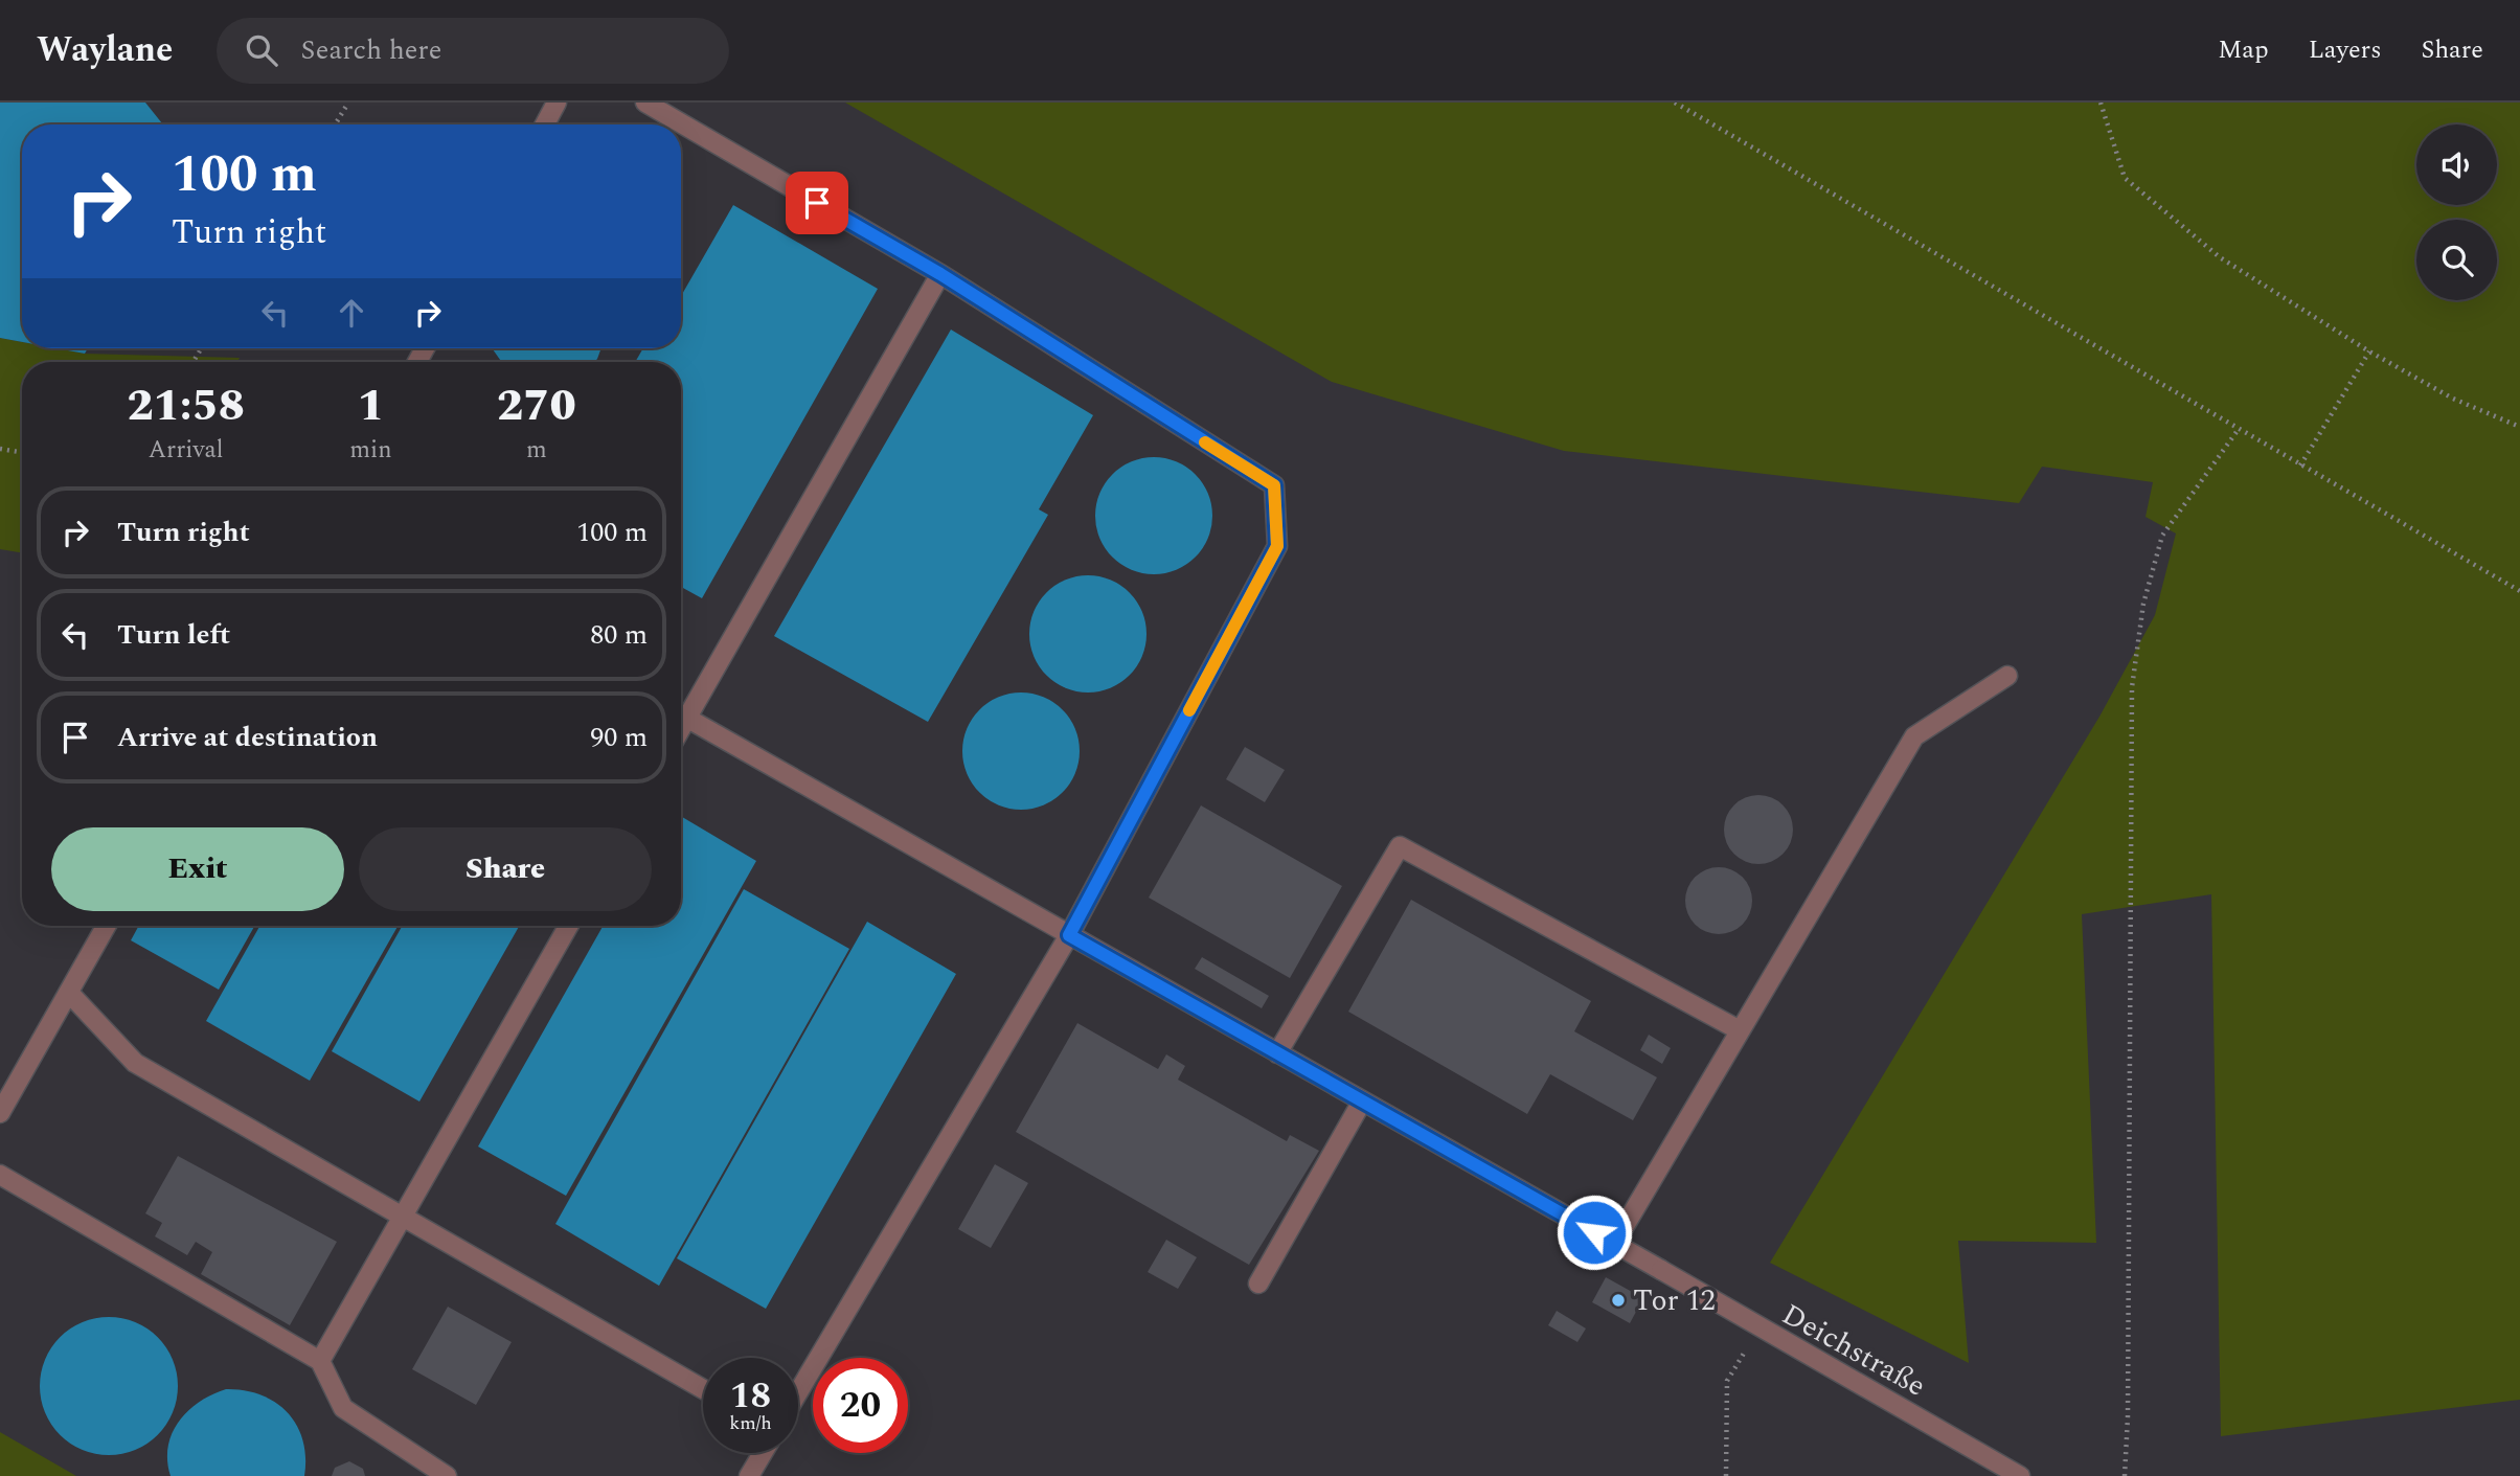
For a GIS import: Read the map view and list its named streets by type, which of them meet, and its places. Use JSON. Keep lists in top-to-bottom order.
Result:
{
  "streets": {
    "street": ["Deichstraße"]
  },
  "places": ["Tor 12"],
  "page": {
    "header": "Waylane",
    "search": "Search here",
    "nav": ["Map", "Layers", "Share"],
    "turn": ["100 m", "Turn right"],
    "eta": [
      "21:58",
      "Arrival",
      "1",
      "min",
      "270",
      "m"
    ],
    "list": [
      {
        "name": "Turn right",
        "value": "100 m"
      },
      {
        "name": "Turn left",
        "value": "80 m"
      },
      {
        "name": "Arrive at destination",
        "value": "90 m"
      }
    ],
    "buttons": ["Exit", "Share"],
    "speed": "18 km/h",
    "limit": "20"
  }
}
